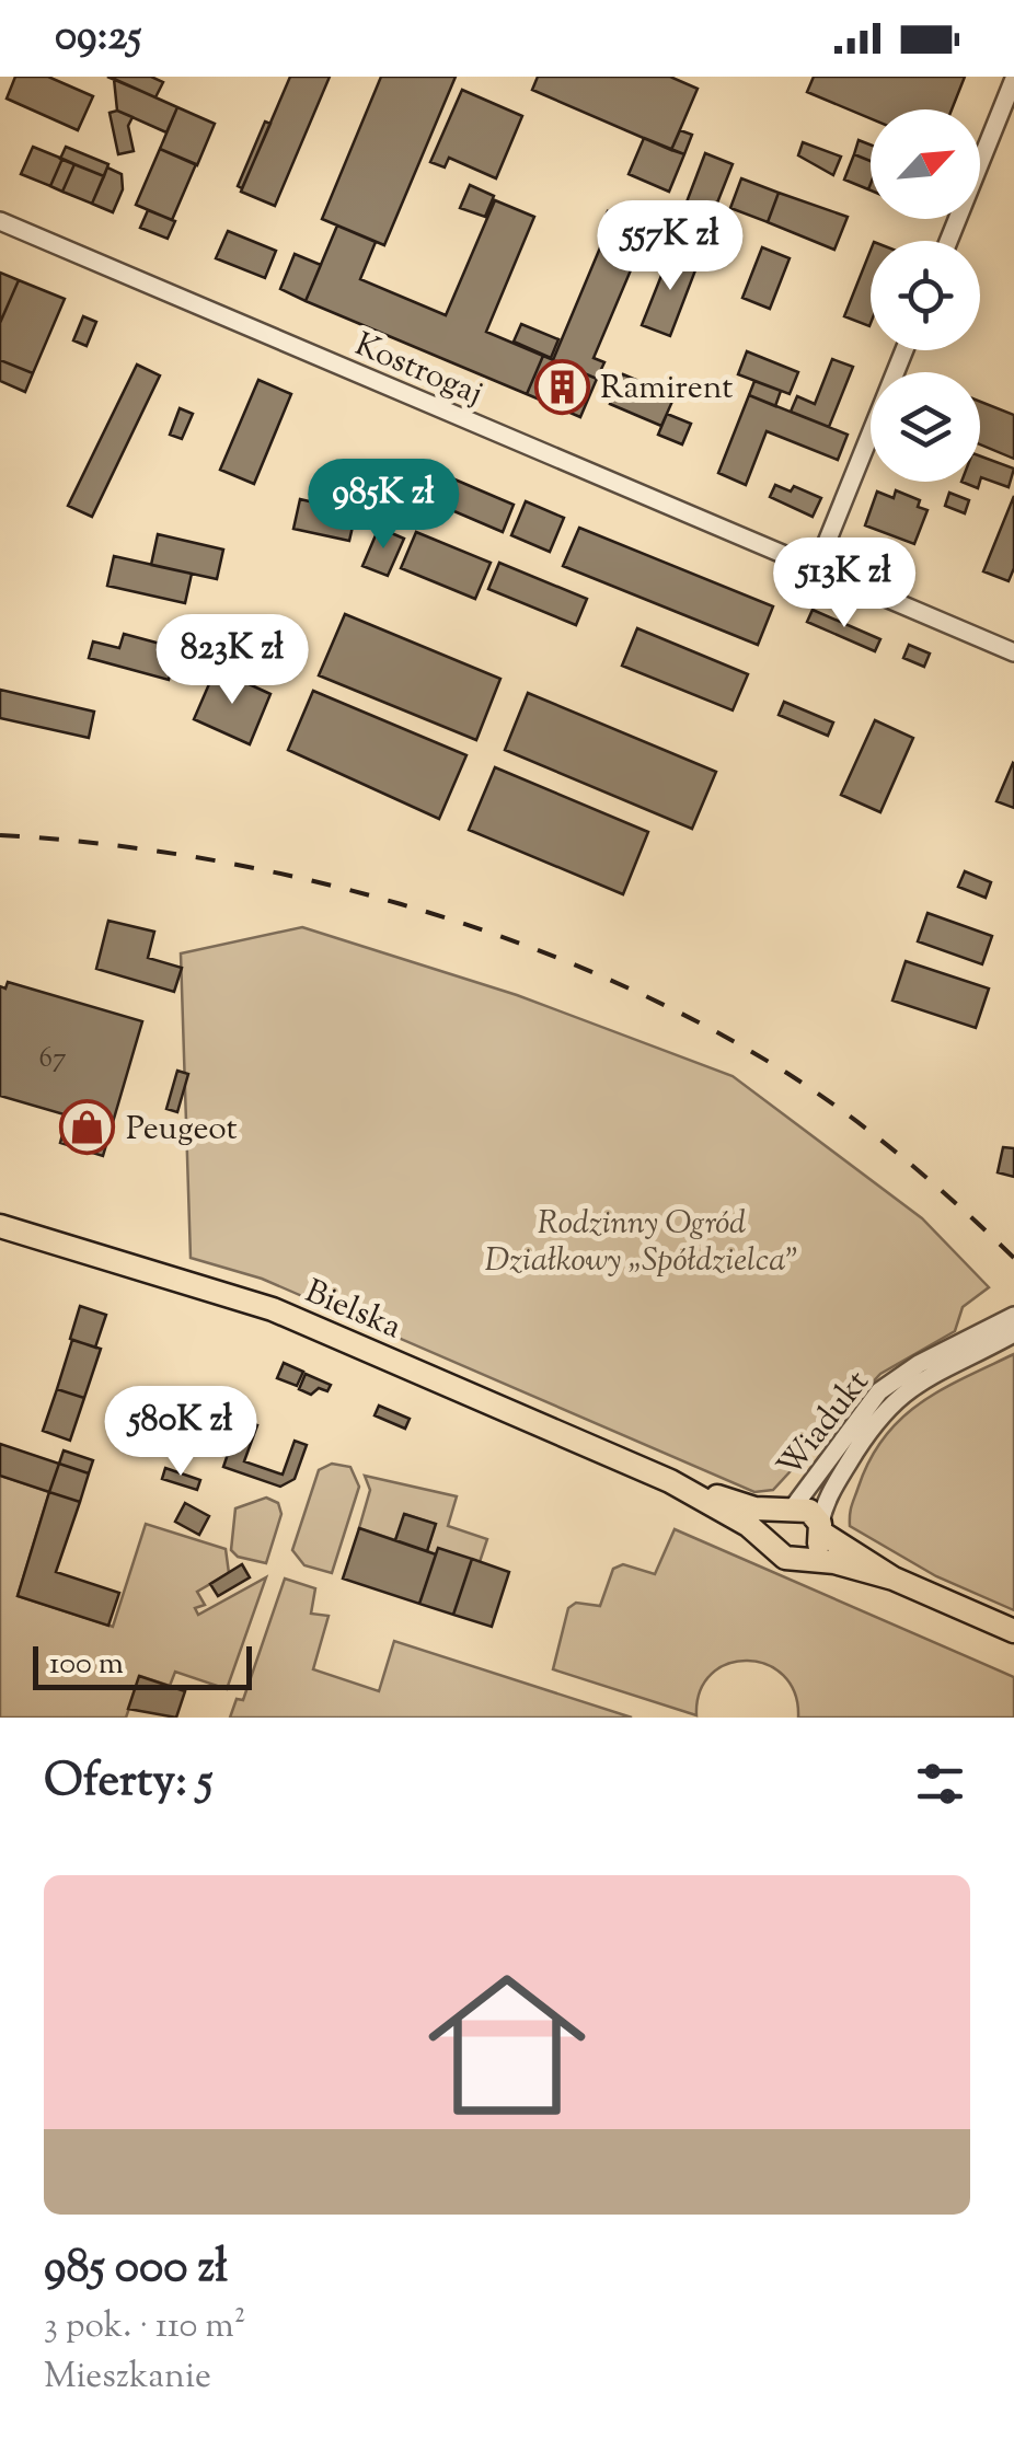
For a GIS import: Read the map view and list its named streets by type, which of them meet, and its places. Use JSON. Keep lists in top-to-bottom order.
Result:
{
  "streets": {
    "main road": ["Bielska"],
    "street": ["Kostrogaj", "Wiadukt"]
  },
  "crossings": [
    ["Bielska", "Wiadukt"]
  ],
  "parks": ["Rodzinny Ogród Działkowy „Spółdzielca”"],
  "places": {
    "building": ["Ramirent"],
    "shop": ["Peugeot"]
  },
  "house_numbers": ["67"],
  "scale_bar": "100 m",
  "north": "top right",
  "page": {
    "status": "09:25",
    "price": [
      "557K zł",
      "985K zł",
      "513K zł",
      "823K zł",
      "580K zł"
    ],
    "scale": "100 m",
    "heading": "Oferty: 5",
    "list": [
      {
        "name": "985 000 zł",
        "note": "3 pok. · 110 m² · Mieszkanie"
      }
    ]
  }
}
